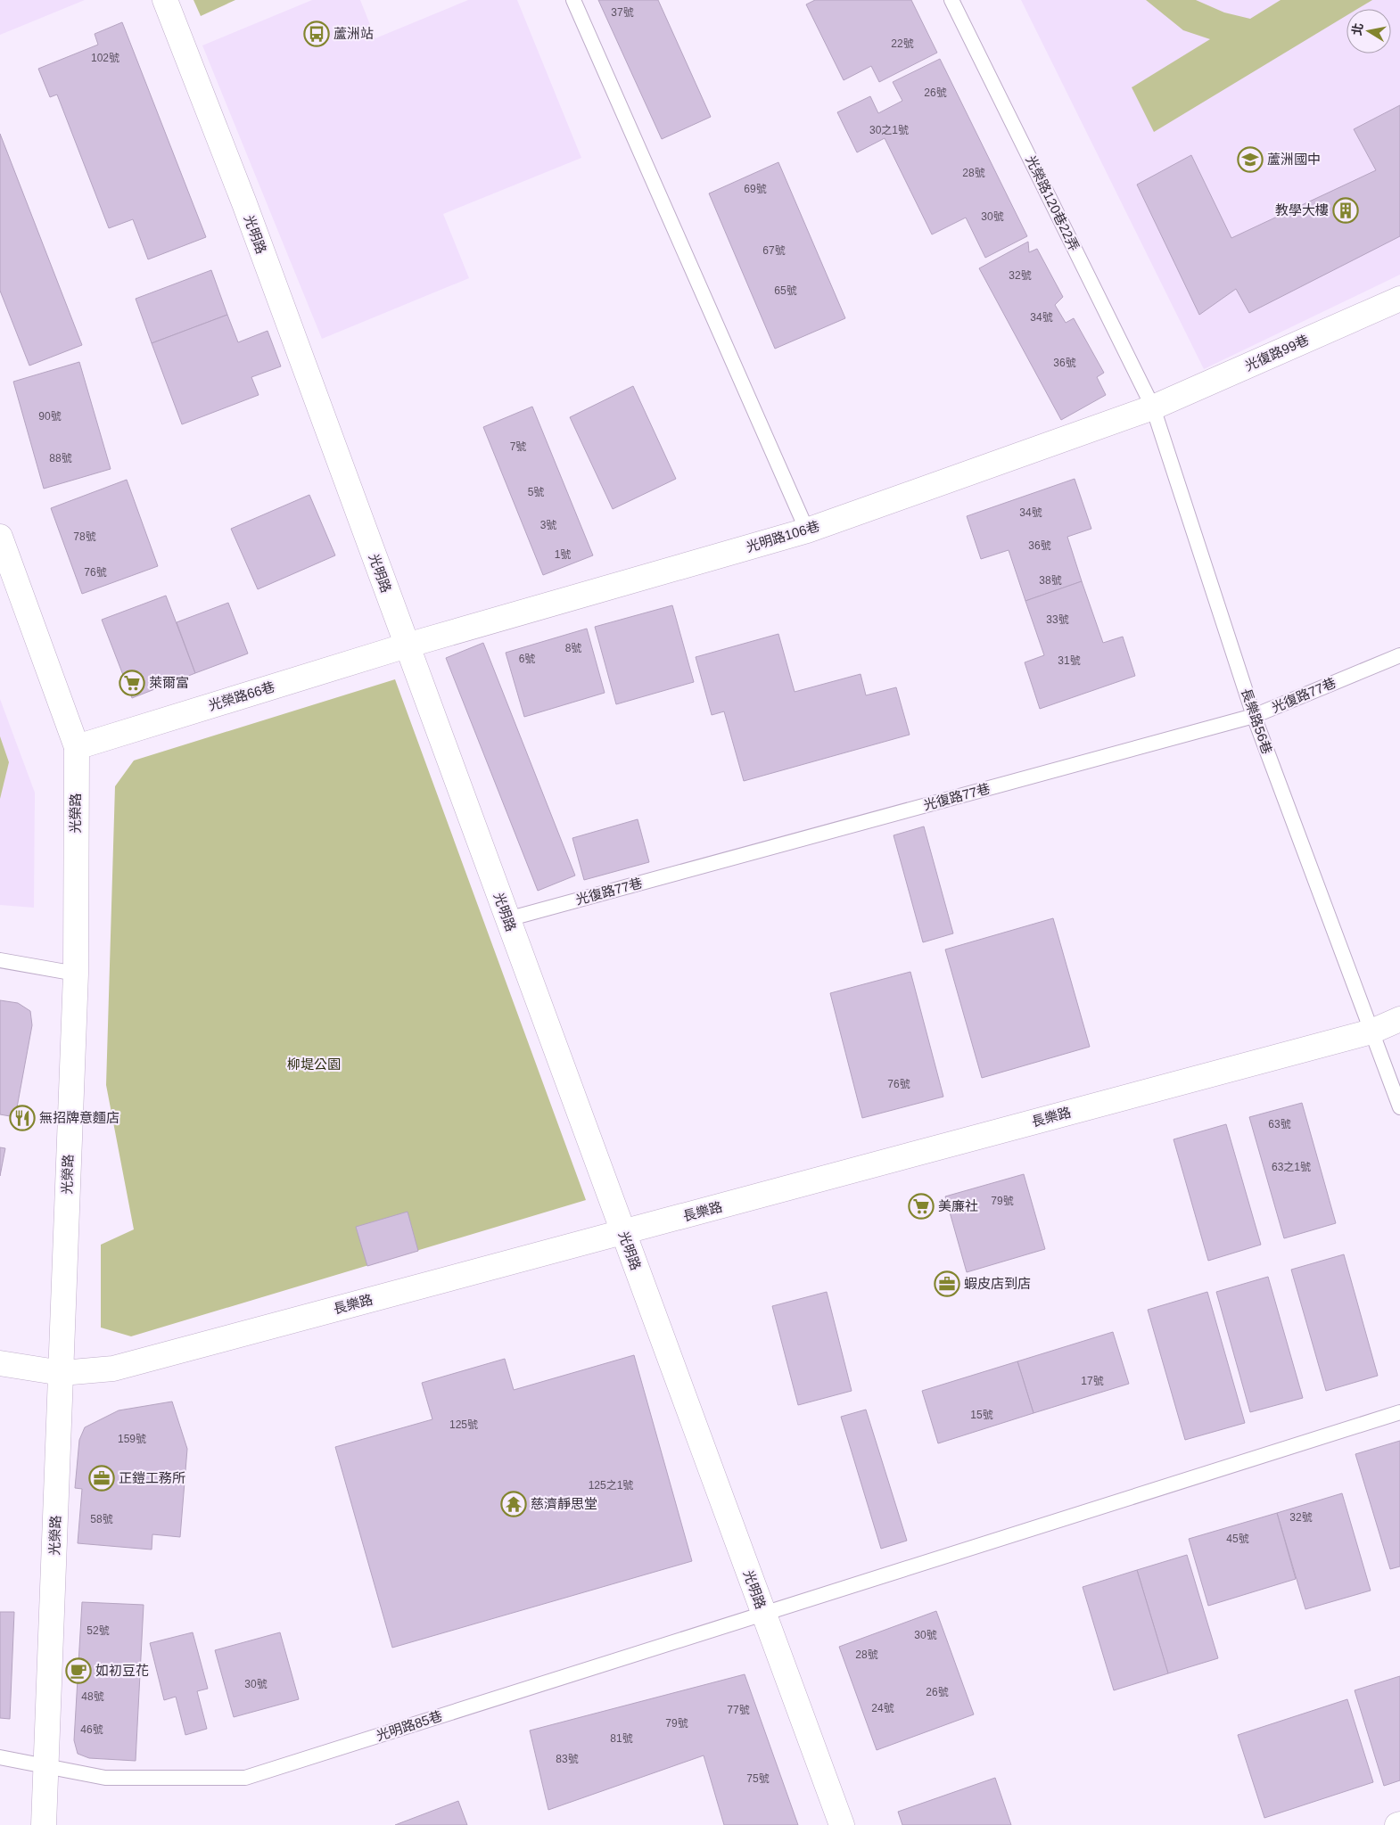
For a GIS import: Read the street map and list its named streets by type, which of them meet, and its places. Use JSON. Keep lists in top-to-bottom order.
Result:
{
  "streets": {
    "street": [
      "光明路",
      "光復路99巷",
      "光明路106巷",
      "光榮路66巷",
      "光榮路",
      "長樂路"
    ],
    "lane": [
      "光榮路120巷22弄",
      "光復路77巷",
      "長樂路56巷",
      "光明路85巷"
    ]
  },
  "crossings": [
    ["光榮路120巷22弄", "光復路99巷"],
    ["光榮路120巷22弄", "光明路106巷"],
    ["光榮路120巷22弄", "長樂路56巷"],
    ["光明路", "光明路106巷"],
    ["光明路", "光復路77巷"],
    ["光明路", "光榮路66巷"],
    ["光明路", "長樂路"],
    ["光明路", "光明路85巷"],
    ["光復路99巷", "光明路106巷"],
    ["光復路99巷", "長樂路56巷"],
    ["光明路106巷", "光榮路66巷"],
    ["光明路106巷", "長樂路56巷"],
    ["光復路77巷", "長樂路56巷"],
    ["光榮路66巷", "光榮路"],
    ["長樂路56巷", "長樂路"],
    ["光榮路", "長樂路"],
    ["光榮路", "光明路85巷"]
  ],
  "parks": ["柳堤公園"],
  "places": {
    "bus stop": ["蘆洲站"],
    "school or university": ["蘆洲國中"],
    "building": ["教學大樓"],
    "supermarket": ["萊爾富", "美廉社"],
    "restaurant": ["無招牌意麵店"],
    "office": ["蝦皮店到店", "正鎧工務所"],
    "temple": ["慈濟靜思堂"],
    "cafe": ["如初豆花"]
  },
  "house_numbers": [
    "37號",
    "22號",
    "102號",
    "26號",
    "30之1號",
    "28號",
    "69號",
    "30號",
    "67號",
    "32號",
    "65號",
    "34號",
    "36號",
    "90號",
    "7號",
    "88號",
    "5號",
    "34號",
    "3號",
    "78號",
    "36號",
    "1號",
    "76號",
    "38號",
    "33號",
    "8號",
    "6號",
    "31號",
    "76號",
    "63號",
    "63之1號",
    "79號",
    "17號",
    "15號",
    "125號",
    "159號",
    "125之1號",
    "32號",
    "58號",
    "45號",
    "52號",
    "30號",
    "28號",
    "30號",
    "26號",
    "48號",
    "24號",
    "77號",
    "79號",
    "46號",
    "81號",
    "83號",
    "75號"
  ],
  "north": "left"
}
